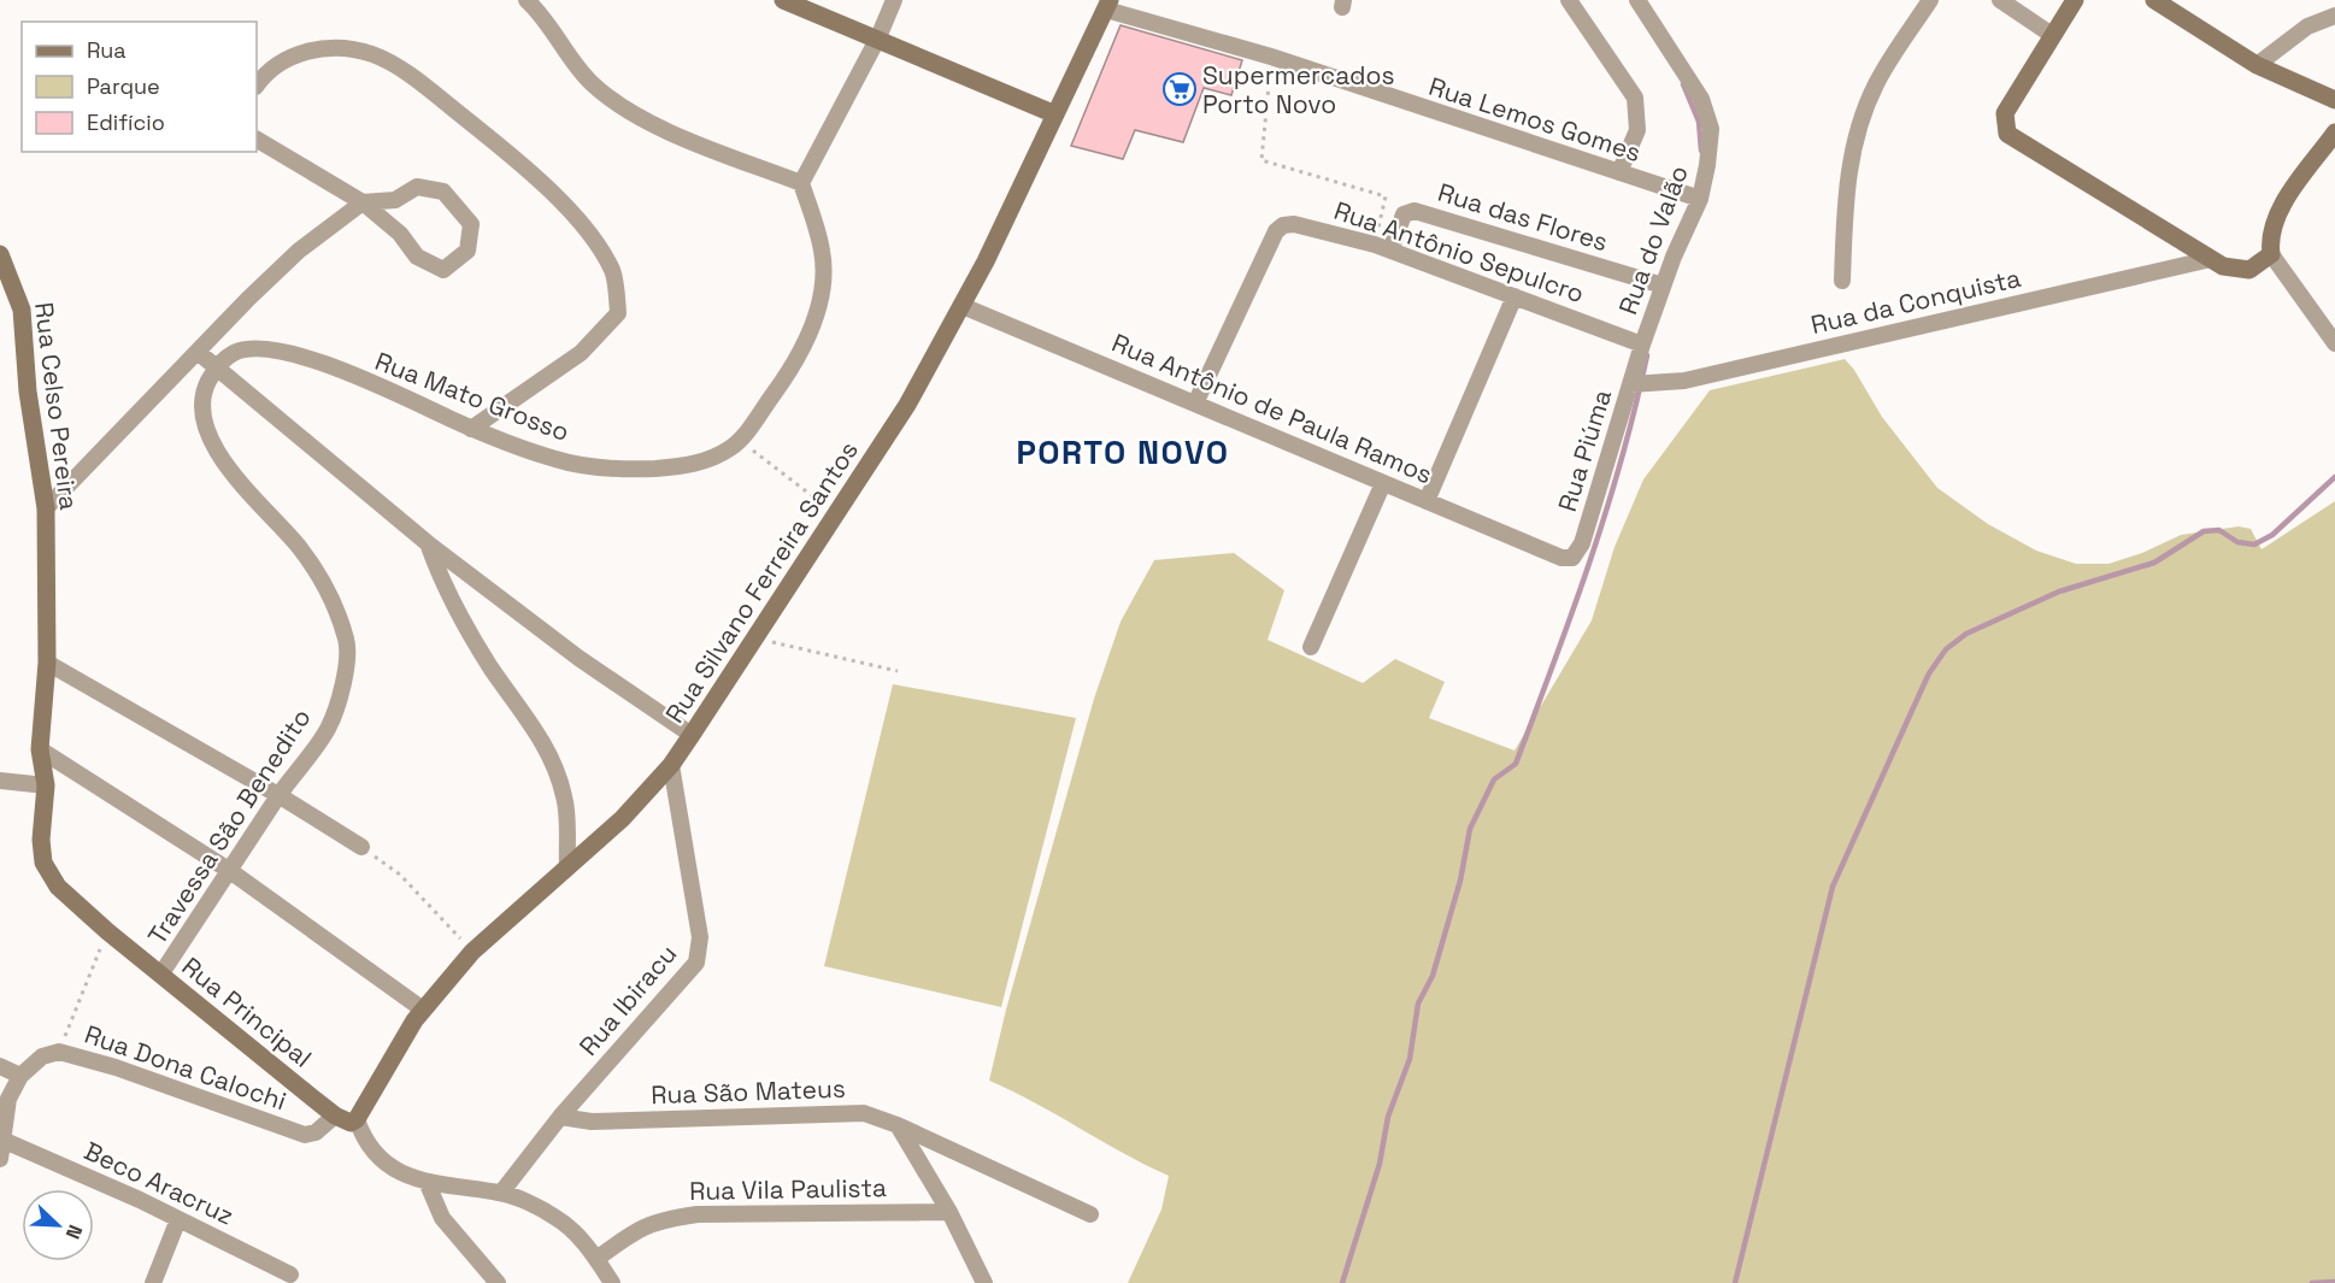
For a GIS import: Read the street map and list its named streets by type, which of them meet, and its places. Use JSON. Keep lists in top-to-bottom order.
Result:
{
  "streets": {
    "street": [
      "Rua Lemos Gomes",
      "Rua das Flores",
      "Rua do Valão",
      "Rua Antônio Sepulcro",
      "Rua da Conquista",
      "Rua Mato Grosso",
      "Rua Celso Pereira",
      "Rua Antônio de Paula Ramos",
      "Rua Piúma",
      "Rua Silvano Ferreira Santos",
      "Travessa São Benedito",
      "Rua Ibiracu",
      "Rua Principal",
      "Rua Dona Calochi",
      "Rua São Mateus",
      "Beco Aracruz",
      "Rua Vila Paulista"
    ]
  },
  "crossings": [
    ["Rua Lemos Gomes", "Rua do Valão"],
    ["Rua Lemos Gomes", "Rua Silvano Ferreira Santos"],
    ["Rua das Flores", "Rua do Valão"],
    ["Rua das Flores", "Rua Antônio Sepulcro"],
    ["Rua do Valão", "Rua Antônio Sepulcro"],
    ["Rua do Valão", "Rua Piúma"],
    ["Rua Antônio Sepulcro", "Rua Antônio de Paula Ramos"],
    ["Rua Antônio Sepulcro", "Rua Piúma"],
    ["Rua da Conquista", "Rua Piúma"],
    ["Rua Mato Grosso", "Travessa São Benedito"],
    ["Rua Celso Pereira", "Rua Principal"],
    ["Rua Antônio de Paula Ramos", "Rua Piúma"],
    ["Rua Antônio de Paula Ramos", "Rua Silvano Ferreira Santos"],
    ["Rua Silvano Ferreira Santos", "Rua Ibiracu"],
    ["Rua Silvano Ferreira Santos", "Rua Principal"],
    ["Travessa São Benedito", "Rua Principal"],
    ["Rua Ibiracu", "Rua São Mateus"],
    ["Rua Principal", "Rua Dona Calochi"]
  ],
  "districts": ["PORTO NOVO"],
  "places": {
    "supermarket": ["Supermercados Porto Novo"]
  },
  "legend": ["Rua", "Parque", "Edifício"],
  "north": "bottom right"
}
